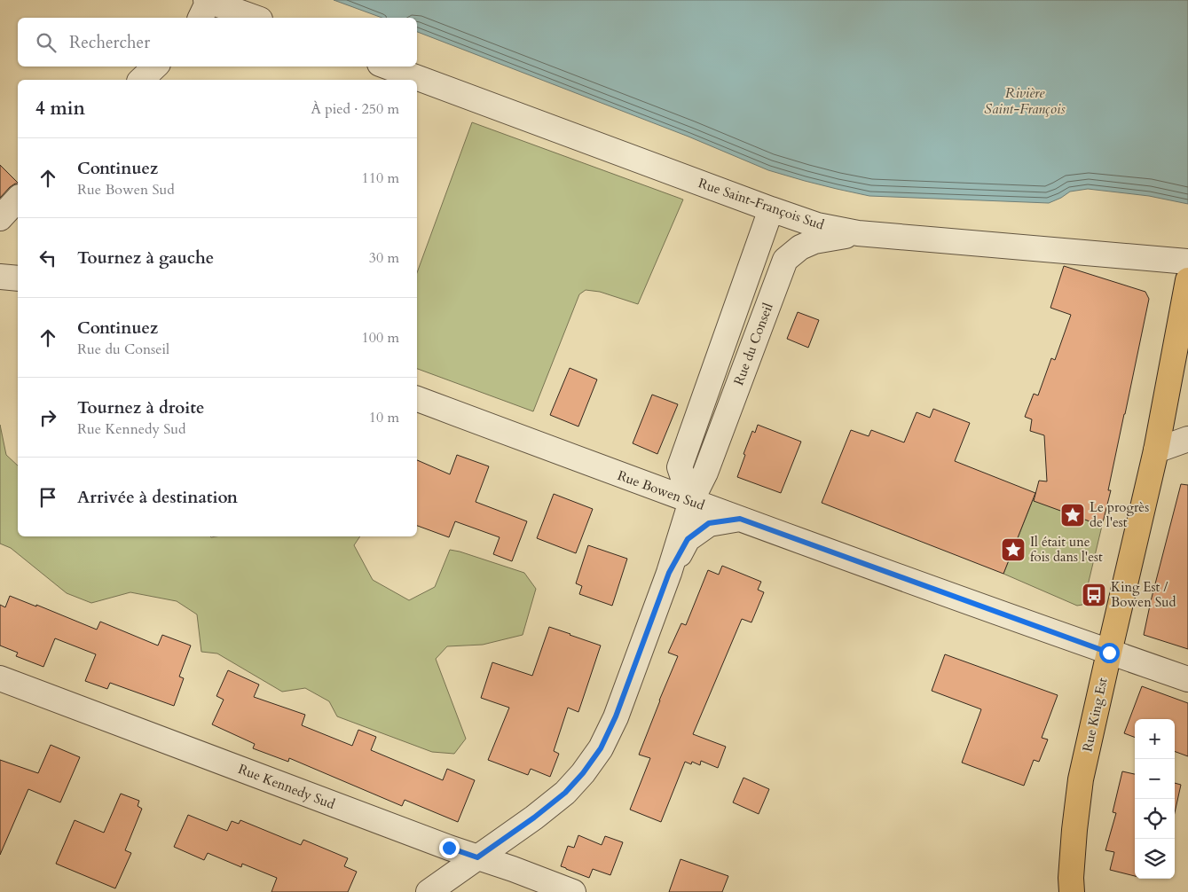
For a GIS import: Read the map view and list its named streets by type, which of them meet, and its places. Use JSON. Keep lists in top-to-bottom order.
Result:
{
  "streets": {
    "main road": ["Rue King Est"],
    "street": [
      "Rue Saint-François Sud",
      "Rue du Conseil",
      "Rue Bowen Sud",
      "Rue Kennedy Sud"
    ]
  },
  "crossings": [
    ["Rue Saint-François Sud", "Rue du Conseil"],
    ["Rue du Conseil", "Rue Bowen Sud"],
    ["Rue du Conseil", "Rue Kennedy Sud"],
    ["Rue Bowen Sud", "Rue King Est"]
  ],
  "water": ["Rivière Saint-François"],
  "places": {
    "place": ["Le progrès de l'est", "Il était une fois dans l'est"],
    "bus stop": ["King Est / Bowen Sud"]
  },
  "page": {
    "search": "Rechercher",
    "heading": ["4 min", "À pied · 250 m"],
    "list": [
      ["Continuez", "Rue Bowen Sud", "110 m"],
      ["Tournez à gauche", "30 m"],
      ["Continuez", "Rue du Conseil", "100 m"],
      ["Tournez à droite", "Rue Kennedy Sud", "10 m"],
      "Arrivée à destination"
    ],
    "map_buttons": ["+", "−"]
  }
}
